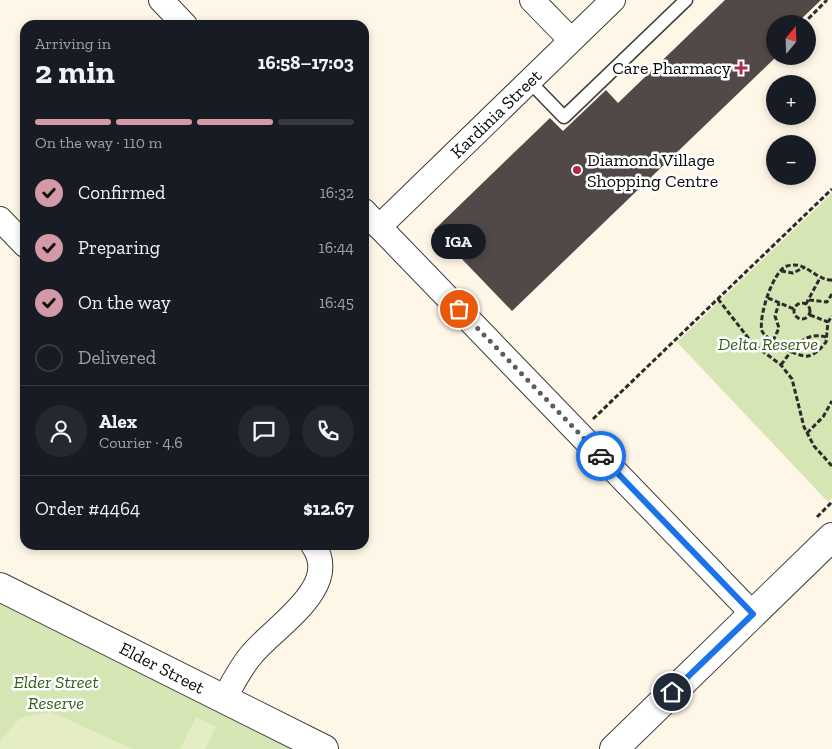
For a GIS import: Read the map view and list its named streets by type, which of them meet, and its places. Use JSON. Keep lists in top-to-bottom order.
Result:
{
  "streets": {
    "street": ["Kardinia Street", "Elder Street"]
  },
  "parks": ["Delta Reserve", "Elder Street Reserve"],
  "places": {
    "health": ["Care Pharmacy"],
    "other": ["Diamond Village Shopping Centre", "IGA"]
  },
  "north": "top",
  "page": {
    "map_buttons": ["+", "−"],
    "heading": ["2 min", "Arriving in", "16:58–17:03"],
    "panel": [
      "Alex",
      "Courier · 4.6",
      "Order #4464",
      "$12.67"
    ],
    "bar": "On the way · 110 m",
    "list": [
      ["Confirmed", "16:32"],
      ["Preparing", "16:44"],
      ["On the way", "16:45"],
      "Delivered"
    ],
    "bubble": "IGA"
  }
}
